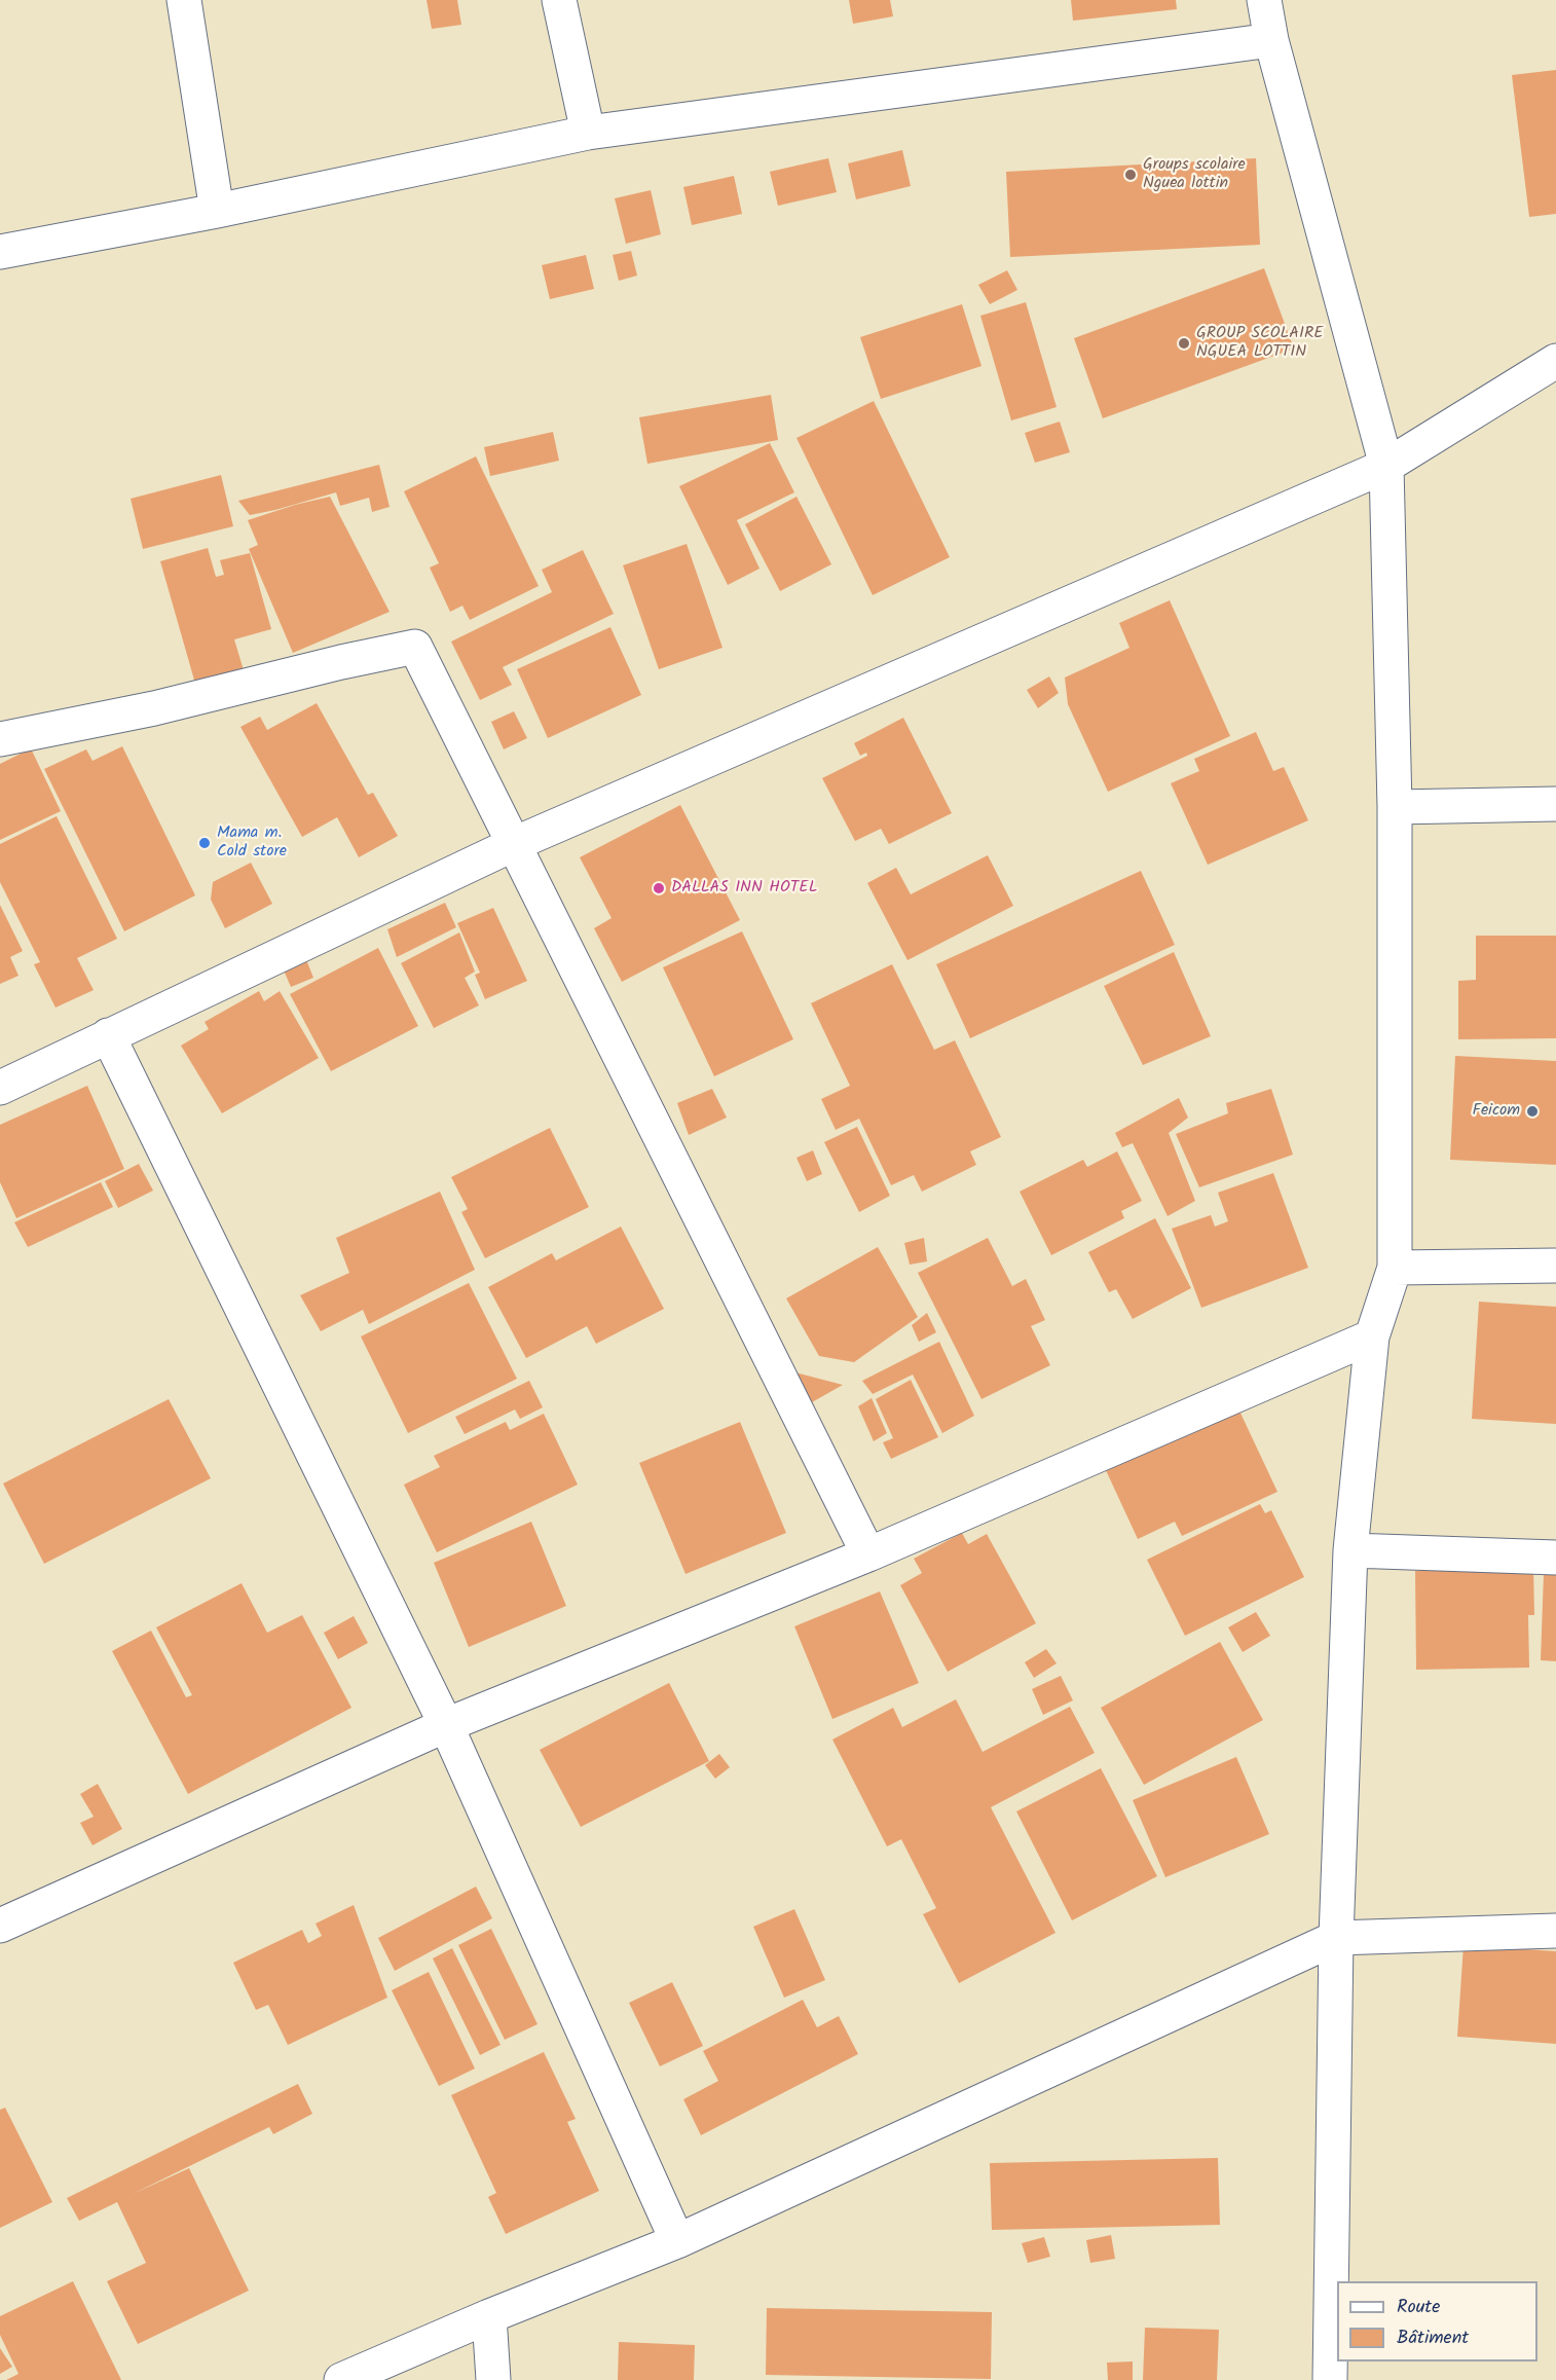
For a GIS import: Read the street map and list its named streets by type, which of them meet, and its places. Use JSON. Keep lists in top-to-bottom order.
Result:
{
  "places": [
    "Groups scolaire Nguea lottin",
    "GROUP SCOLAIRE NGUEA LOTTIN",
    "Mama m. Cold store",
    "DALLAS INN HOTEL",
    "Feicom"
  ],
  "legend": ["Route", "Bâtiment"]
}
